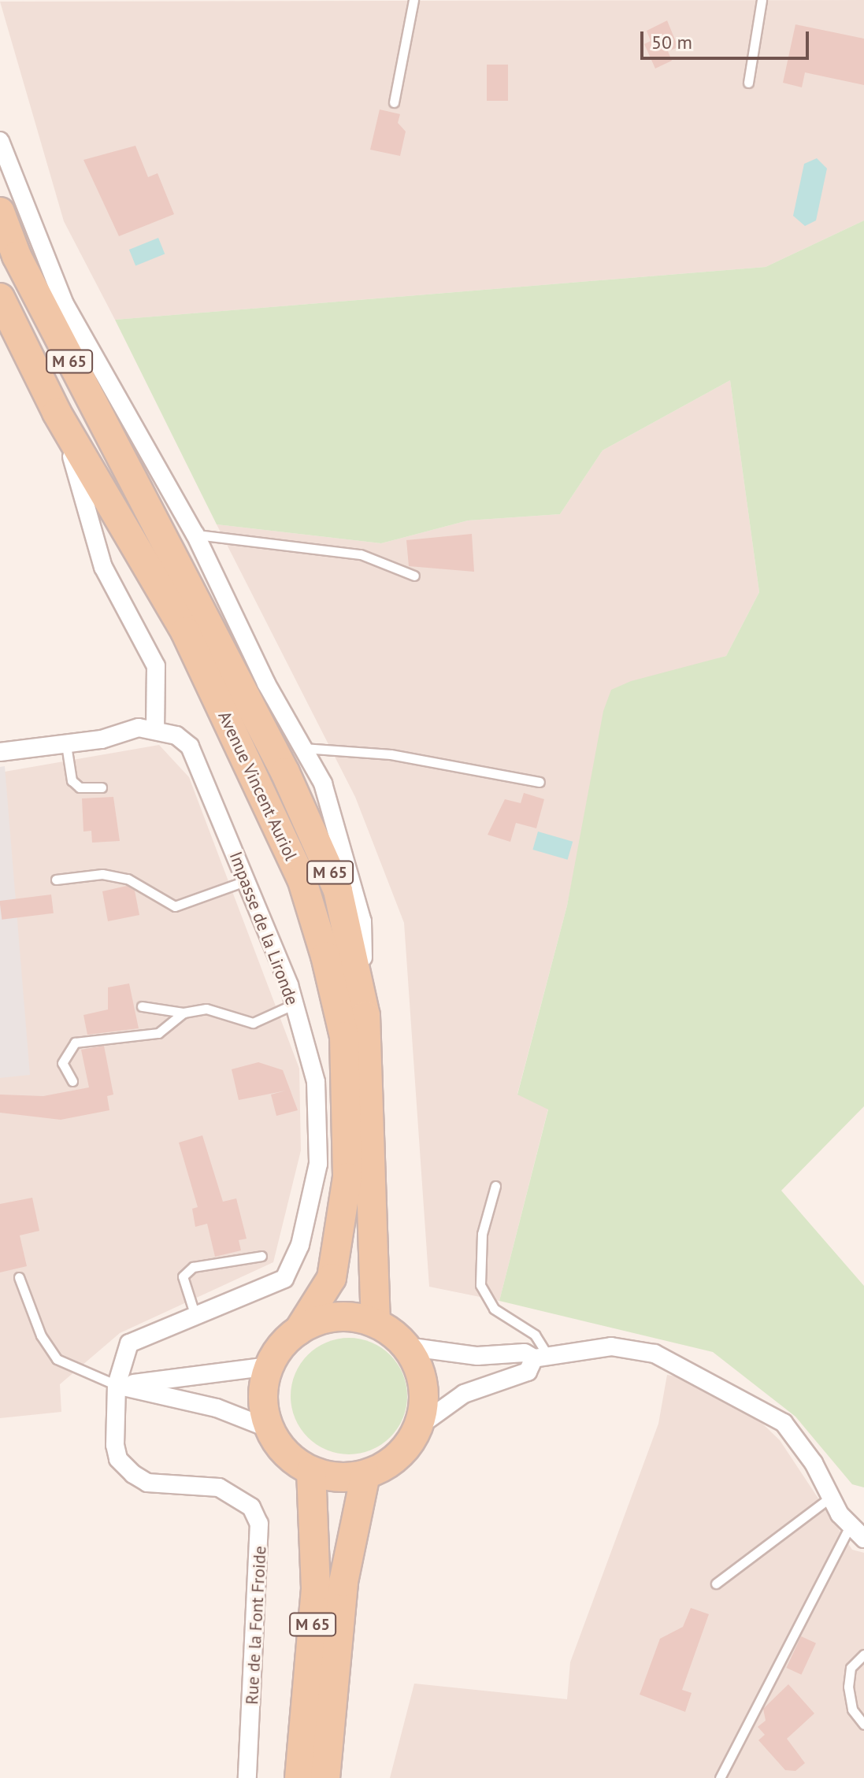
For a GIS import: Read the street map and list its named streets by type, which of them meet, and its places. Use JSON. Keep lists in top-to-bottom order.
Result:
{
  "streets": {
    "main road": ["M 65", "Avenue Vincent Auriol"],
    "street": ["Impasse de la Lironde", "Rue de la Font Froide"]
  },
  "crossings": [
    ["M 65", "Avenue Vincent Auriol"],
    ["Avenue Vincent Auriol", "Impasse de la Lironde"],
    ["Impasse de la Lironde", "Rue de la Font Froide"]
  ],
  "scale_bar": "50 m"
}
